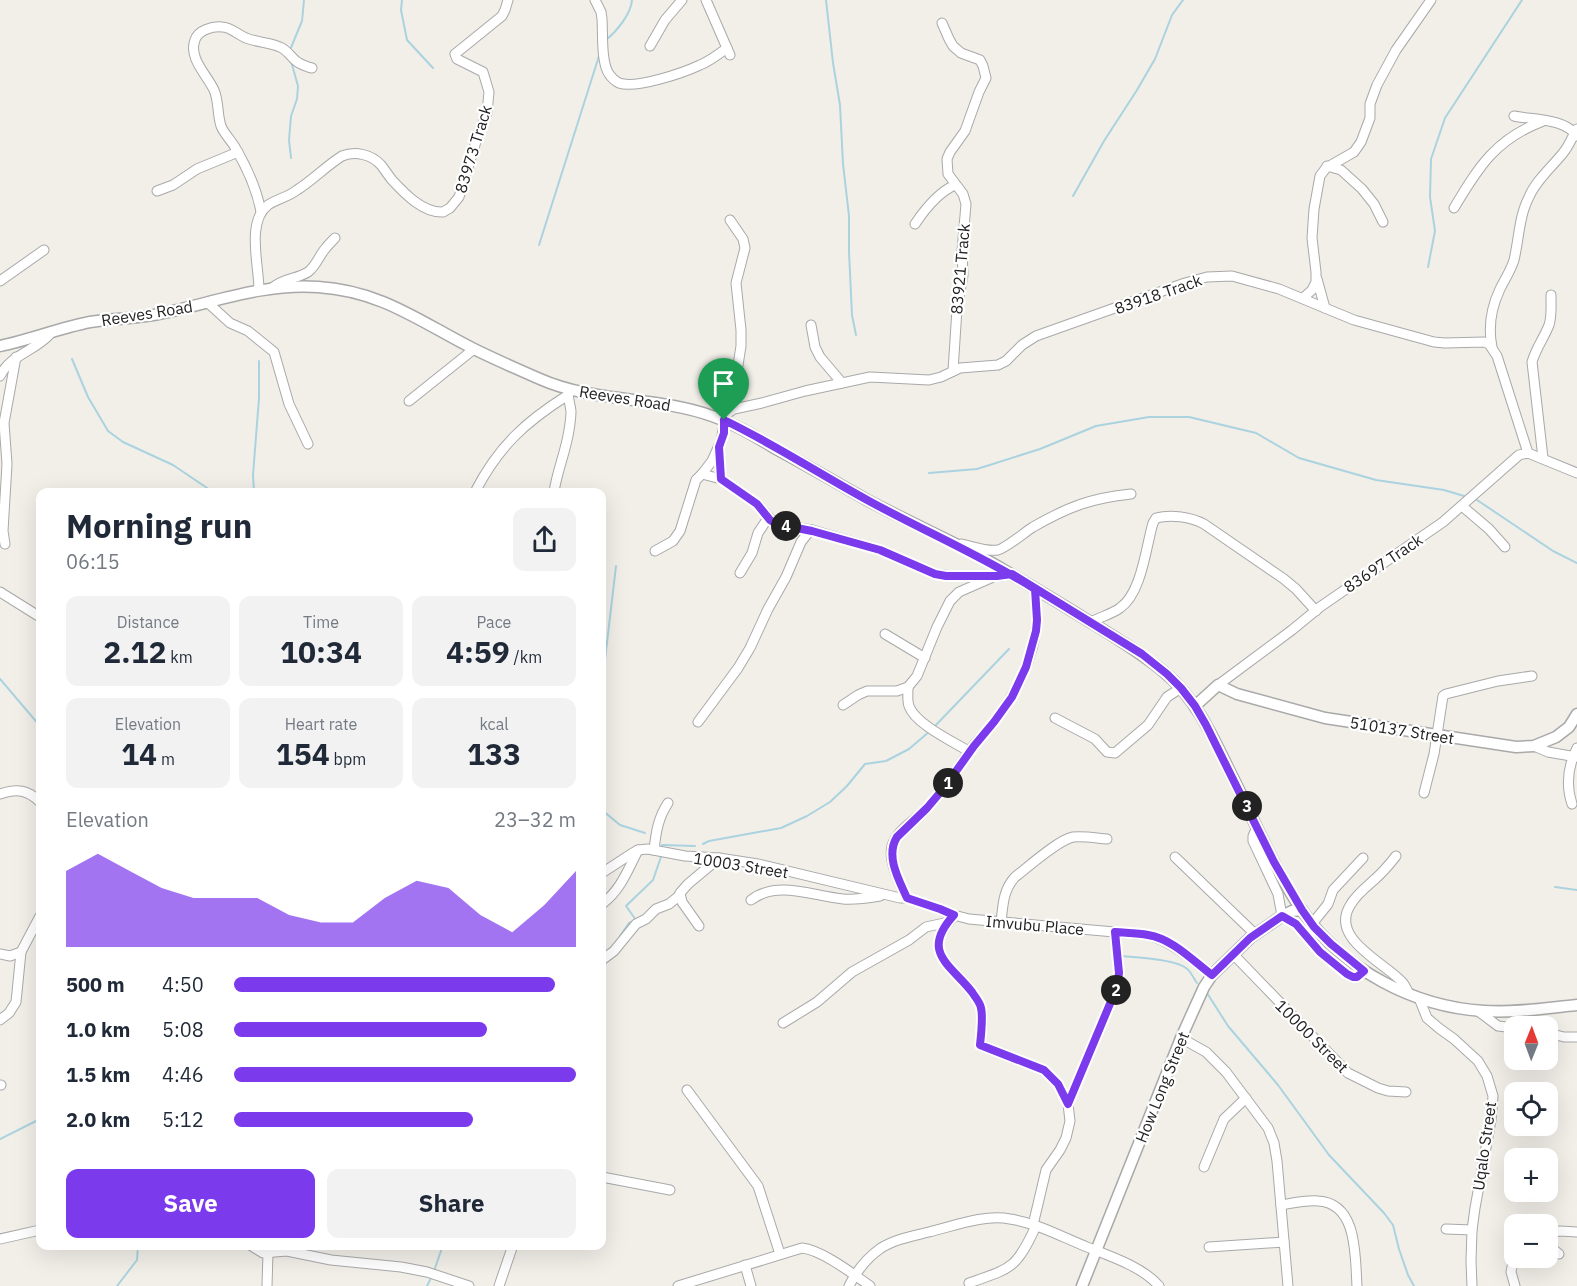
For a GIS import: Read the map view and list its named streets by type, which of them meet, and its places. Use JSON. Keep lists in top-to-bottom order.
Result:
{
  "streets": {
    "street": [
      "83973 Track",
      "83921 Track",
      "83918 Track",
      "Reeves Road",
      "83697 Track",
      "510137 Street",
      "10003 Street",
      "Imvubu Place",
      "10000 Street",
      "How Long Street",
      "Uqalo Street"
    ]
  },
  "crossings": [
    ["83921 Track", "83918 Track"],
    ["Reeves Road", "83697 Track"],
    ["Reeves Road", "How Long Street"],
    ["Reeves Road", "Uqalo Street"],
    ["83697 Track", "510137 Street"],
    ["10003 Street", "Imvubu Place"],
    ["Imvubu Place", "How Long Street"],
    ["10000 Street", "How Long Street"]
  ],
  "north": "top",
  "page": {
    "heading": ["Morning run", "06:15"],
    "pins": [
      "4",
      "1",
      "3",
      "2"
    ],
    "stats": [
      ["Distance", "2.12 km"],
      ["Time", "10:34"],
      ["Pace", "4:59 /km"],
      ["Elevation", "14 m"],
      ["Heart rate", "154 bpm"],
      ["kcal", "133"]
    ],
    "chart": ["Elevation", "23–32 m"],
    "list": [
      {
        "name": "500 m",
        "note": "4:50"
      },
      {
        "name": "1.0 km",
        "note": "5:08"
      },
      {
        "name": "1.5 km",
        "note": "4:46"
      },
      {
        "name": "2.0 km",
        "note": "5:12"
      }
    ],
    "map_buttons": ["+", "−"],
    "buttons": ["Save", "Share"]
  }
}
